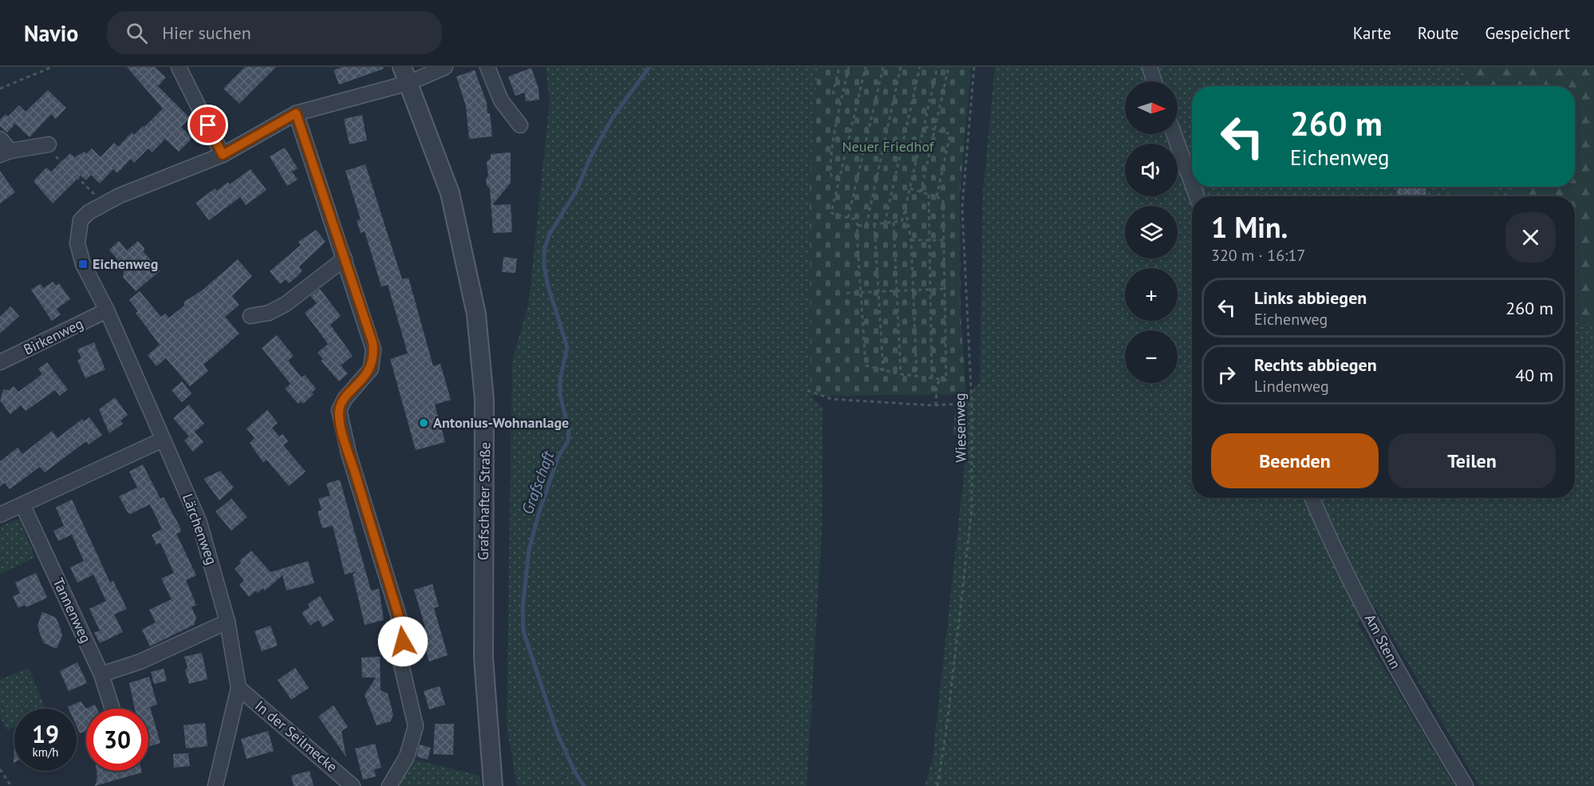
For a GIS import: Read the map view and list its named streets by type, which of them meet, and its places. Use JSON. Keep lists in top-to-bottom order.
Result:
{
  "streets": {
    "street": [
      "Birkenweg",
      "Grafschafter Straße",
      "Lärchenweg",
      "Tannenweg",
      "Am Stenn",
      "In der Seilmecke"
    ],
    "path": ["Wiesenweg"]
  },
  "crossings": [
    ["Lärchenweg", "In der Seilmecke"]
  ],
  "water": ["Grafschaft"],
  "parks": ["Neuer Friedhof"],
  "places": {
    "transit": ["Eichenweg"],
    "other": ["Antonius-Wohnanlage"]
  },
  "north": "right",
  "page": {
    "header": "Navio",
    "search": "Hier suchen",
    "nav": ["Karte", "Route", "Gespeichert"],
    "map_buttons": ["+", "−"],
    "turn": ["260 m", "Eichenweg"],
    "heading": ["1 Min.", "320 m · 16:17"],
    "list": [
      {
        "name": "Links abbiegen",
        "note": "Eichenweg",
        "value": "260 m"
      },
      {
        "name": "Rechts abbiegen",
        "note": "Lindenweg",
        "value": "40 m"
      }
    ],
    "buttons": ["Beenden", "Teilen"],
    "speed": "19 km/h",
    "limit": "30"
  }
}
